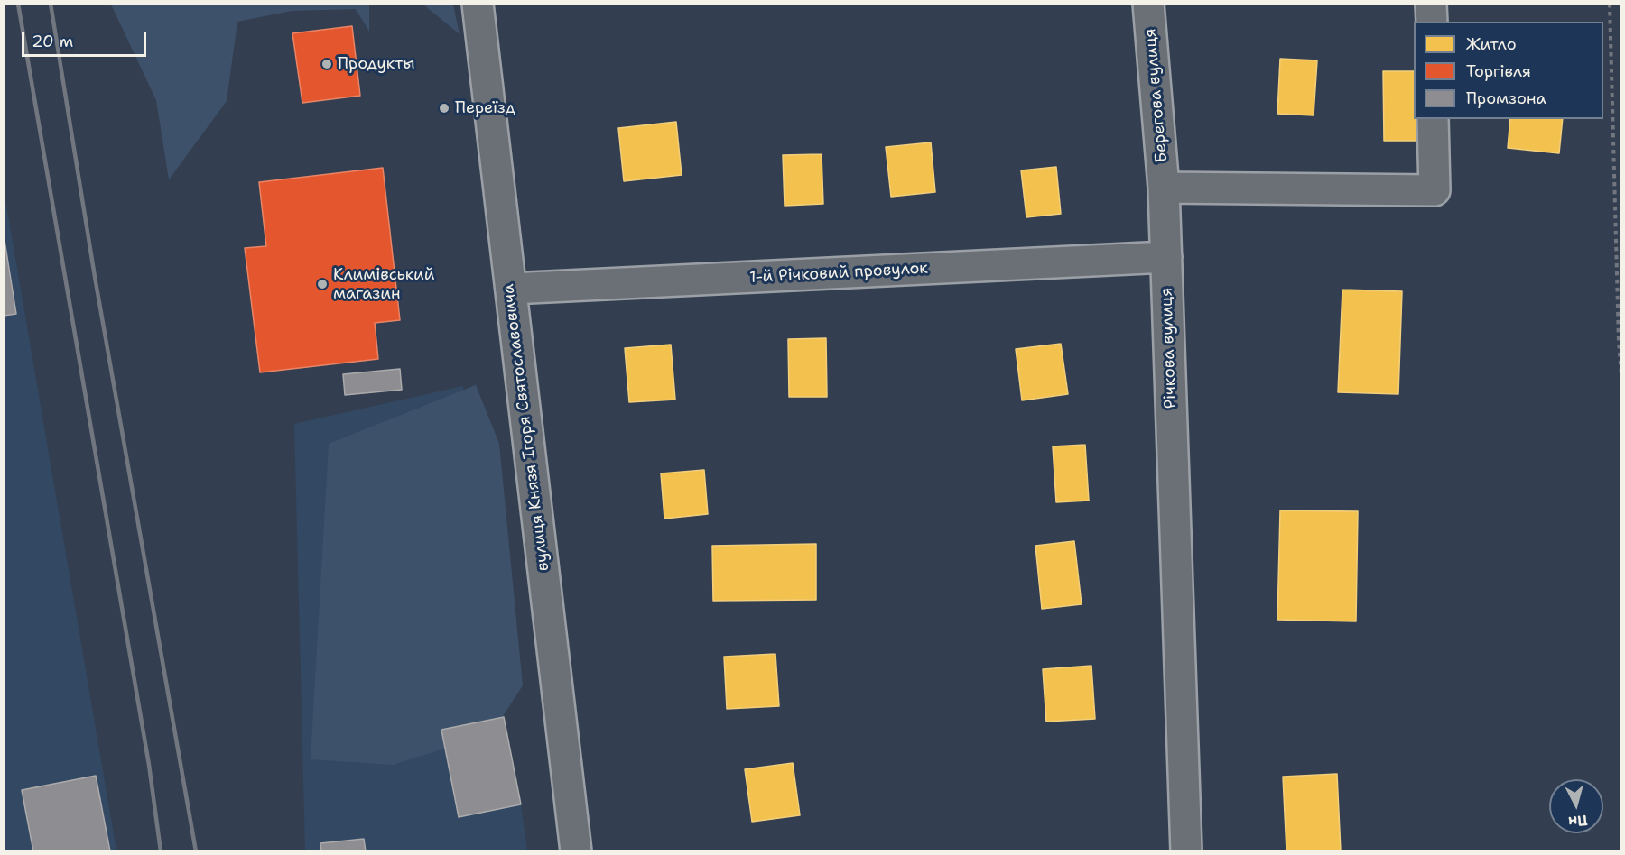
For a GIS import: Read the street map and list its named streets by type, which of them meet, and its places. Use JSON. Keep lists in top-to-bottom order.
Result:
{
  "streets": {
    "street": [
      "Берегова вулиця",
      "1-й Річковий провулок",
      "Річкова вулиця",
      "вулиця Князя Ігоря Святославовича"
    ]
  },
  "crossings": [
    ["Берегова вулиця", "Річкова вулиця"],
    ["1-й Річковий провулок", "Річкова вулиця"],
    ["1-й Річковий провулок", "вулиця Князя Ігоря Святославовича"]
  ],
  "places": ["Продукты", "Переїзд", "Климівський магазин"],
  "legend": ["Житло", "Торгівля", "Промзона"],
  "scale_bar": "20 m",
  "north": "bottom"
}
